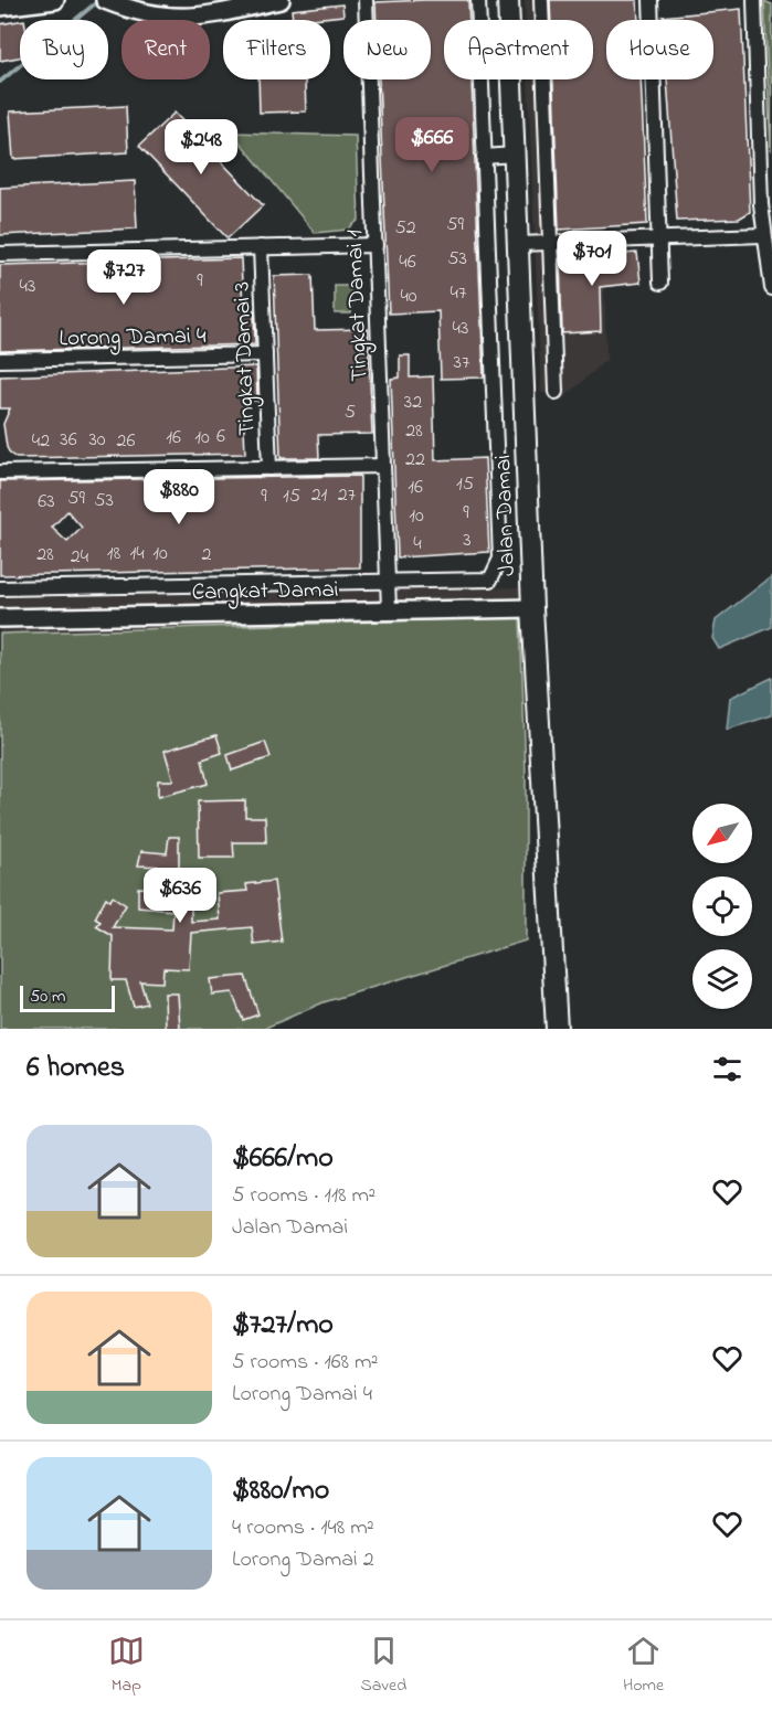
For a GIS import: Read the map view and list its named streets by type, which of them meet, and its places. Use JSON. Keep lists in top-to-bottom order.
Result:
{
  "streets": {
    "main road": ["Jalan Damai"],
    "street": [
      "Tingkat Damai 1",
      "Lorong Damai 4",
      "Tingkat Damai 3",
      "Cangkat Damai"
    ]
  },
  "crossings": [
    ["Tingkat Damai 1", "Cangkat Damai"],
    ["Lorong Damai 4", "Tingkat Damai 3"],
    ["Jalan Damai", "Cangkat Damai"]
  ],
  "house_numbers": [
    "59",
    "52",
    "53",
    "46",
    "9",
    "43",
    "47",
    "40",
    "43",
    "37",
    "32",
    "5",
    "28",
    "6",
    "16",
    "10",
    "36",
    "30",
    "42",
    "26",
    "22",
    "15",
    "16",
    "21",
    "27",
    "9",
    "15",
    "59",
    "53",
    "63",
    "9",
    "10",
    "3",
    "4",
    "18",
    "14",
    "10",
    "28",
    "2",
    "24"
  ],
  "scale_bar": "50 m",
  "north": "bottom left",
  "page": {
    "chip": [
      "Buy",
      "Rent",
      "Filters",
      "New",
      "Apartment",
      "House"
    ],
    "price": [
      "$666",
      "$248",
      "$701",
      "$727",
      "$880",
      "$636"
    ],
    "scale": "50 m",
    "heading": "6 homes",
    "list": [
      {
        "name": "$666/mo",
        "note": "5 rooms · 118 m² · Jalan Damai"
      },
      {
        "name": "$727/mo",
        "note": "5 rooms · 168 m² · Lorong Damai 4"
      },
      {
        "name": "$880/mo",
        "note": "4 rooms · 148 m² · Lorong Damai 2"
      }
    ],
    "tabs": ["Map", "Saved", "Home"]
  }
}
